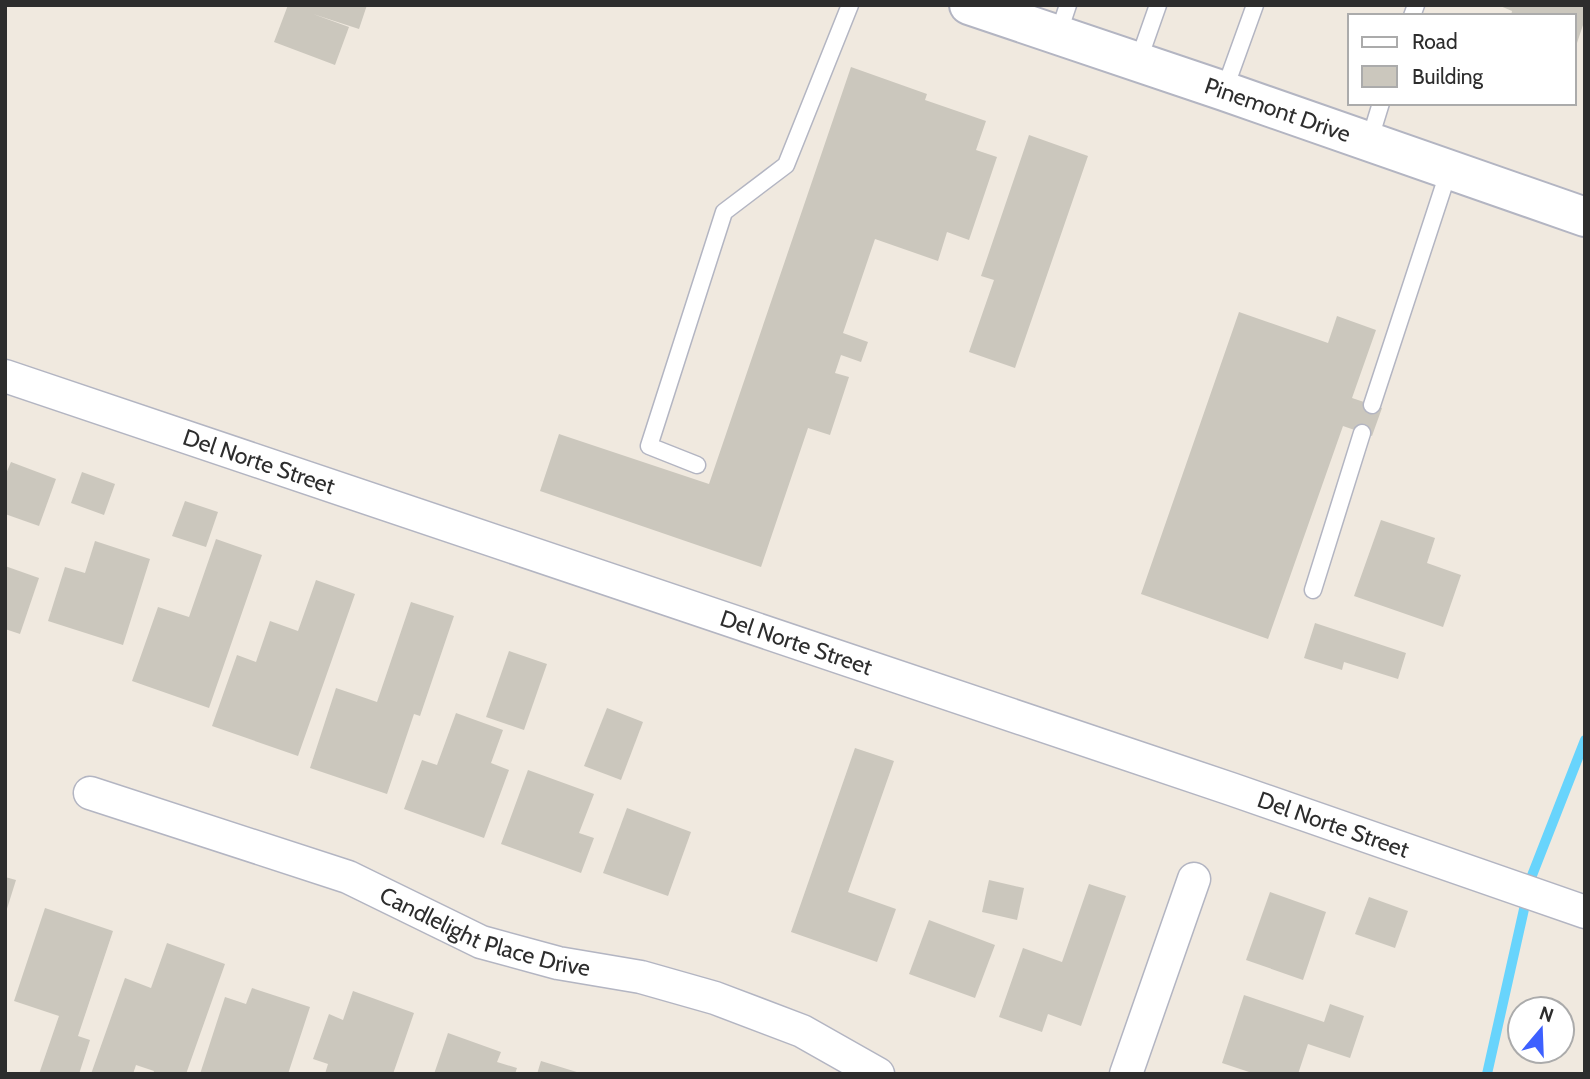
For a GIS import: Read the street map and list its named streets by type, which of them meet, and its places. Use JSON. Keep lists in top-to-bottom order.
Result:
{
  "streets": {
    "main road": ["Pinemont Drive"],
    "street": ["Del Norte Street", "Candlelight Place Drive"]
  },
  "legend": ["Road", "Building"],
  "north": "top"
}
